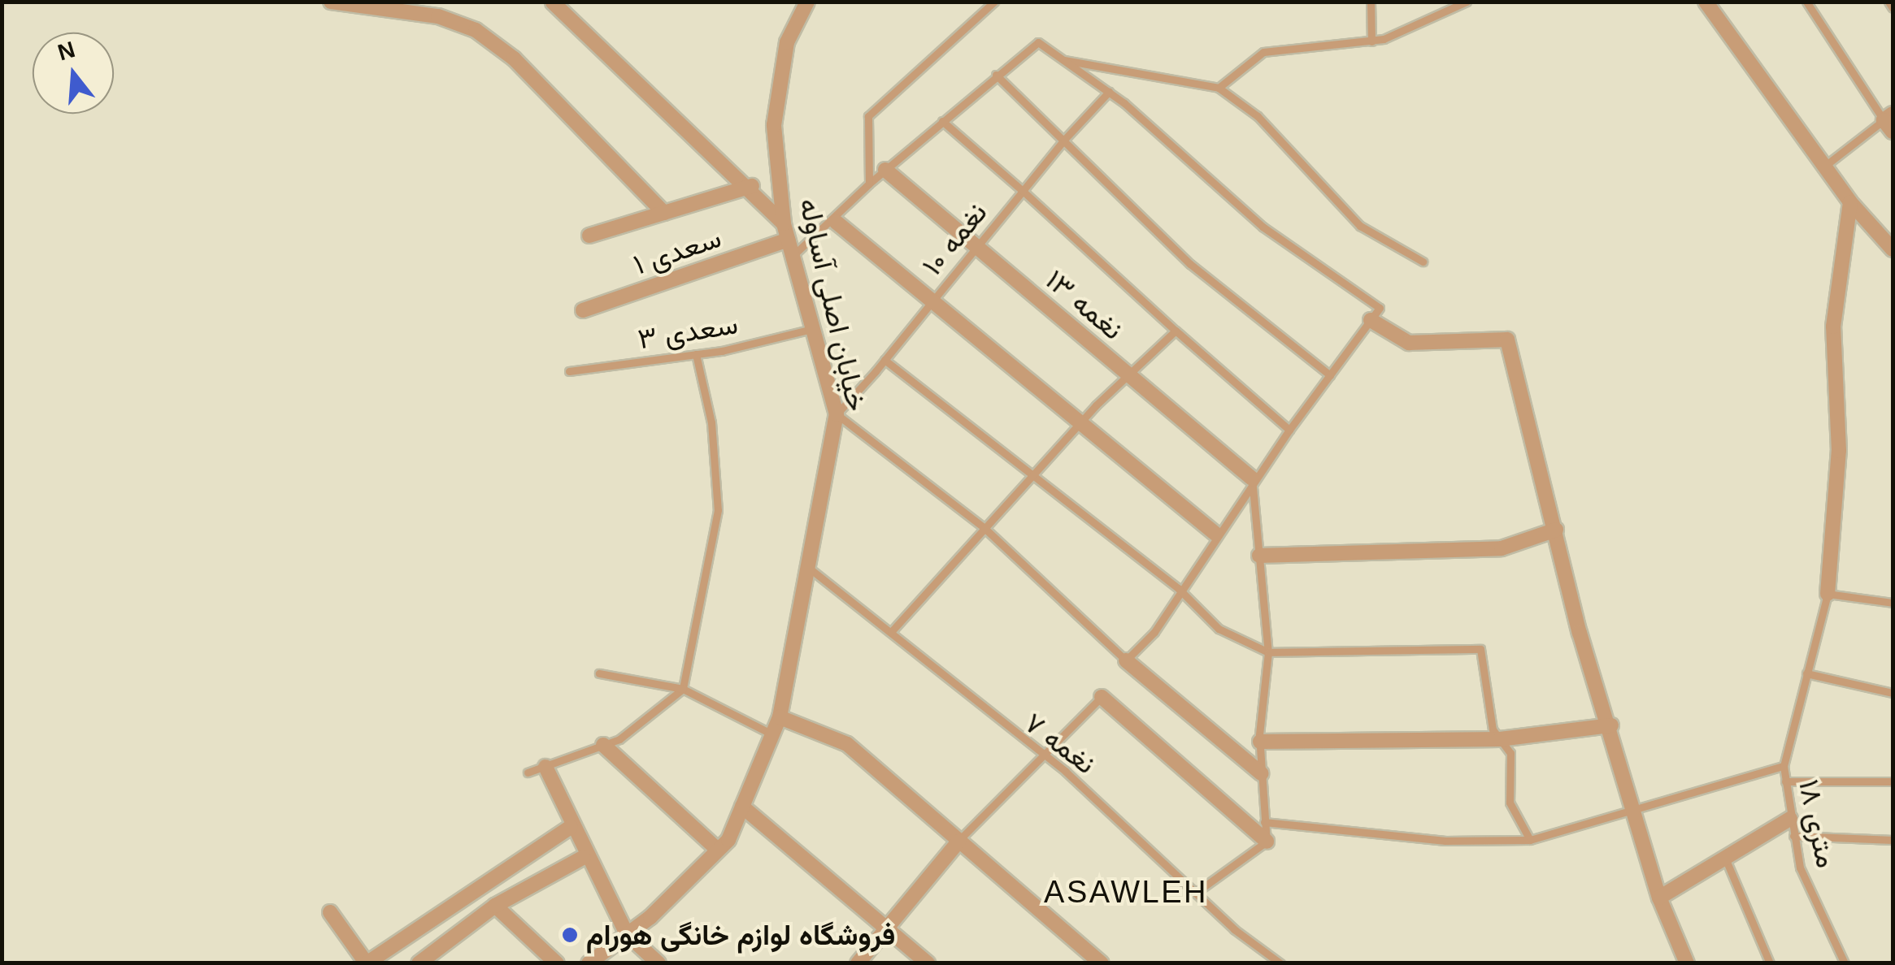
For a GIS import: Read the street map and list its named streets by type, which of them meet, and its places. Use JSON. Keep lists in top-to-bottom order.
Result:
{
  "streets": {
    "street": ["سعدی ۱", "خیابان اصلی آساوله", "نغمه ۱۳"],
    "lane": [
      "نغمه ۱۰",
      "سعدی ۳",
      "نغمه ۷",
      "۱۸ متری"
    ]
  },
  "crossings": [
    ["نغمه ۱۰", "خیابان اصلی آساوله"],
    ["نغمه ۱۰", "نغمه ۱۳"],
    ["سعدی ۱", "خیابان اصلی آساوله"],
    ["خیابان اصلی آساوله", "سعدی ۳"],
    ["خیابان اصلی آساوله", "نغمه ۷"]
  ],
  "districts": ["ASAWLEH"],
  "places": ["فروشگاه لوازم خانگی هورام"],
  "north": "top"
}
